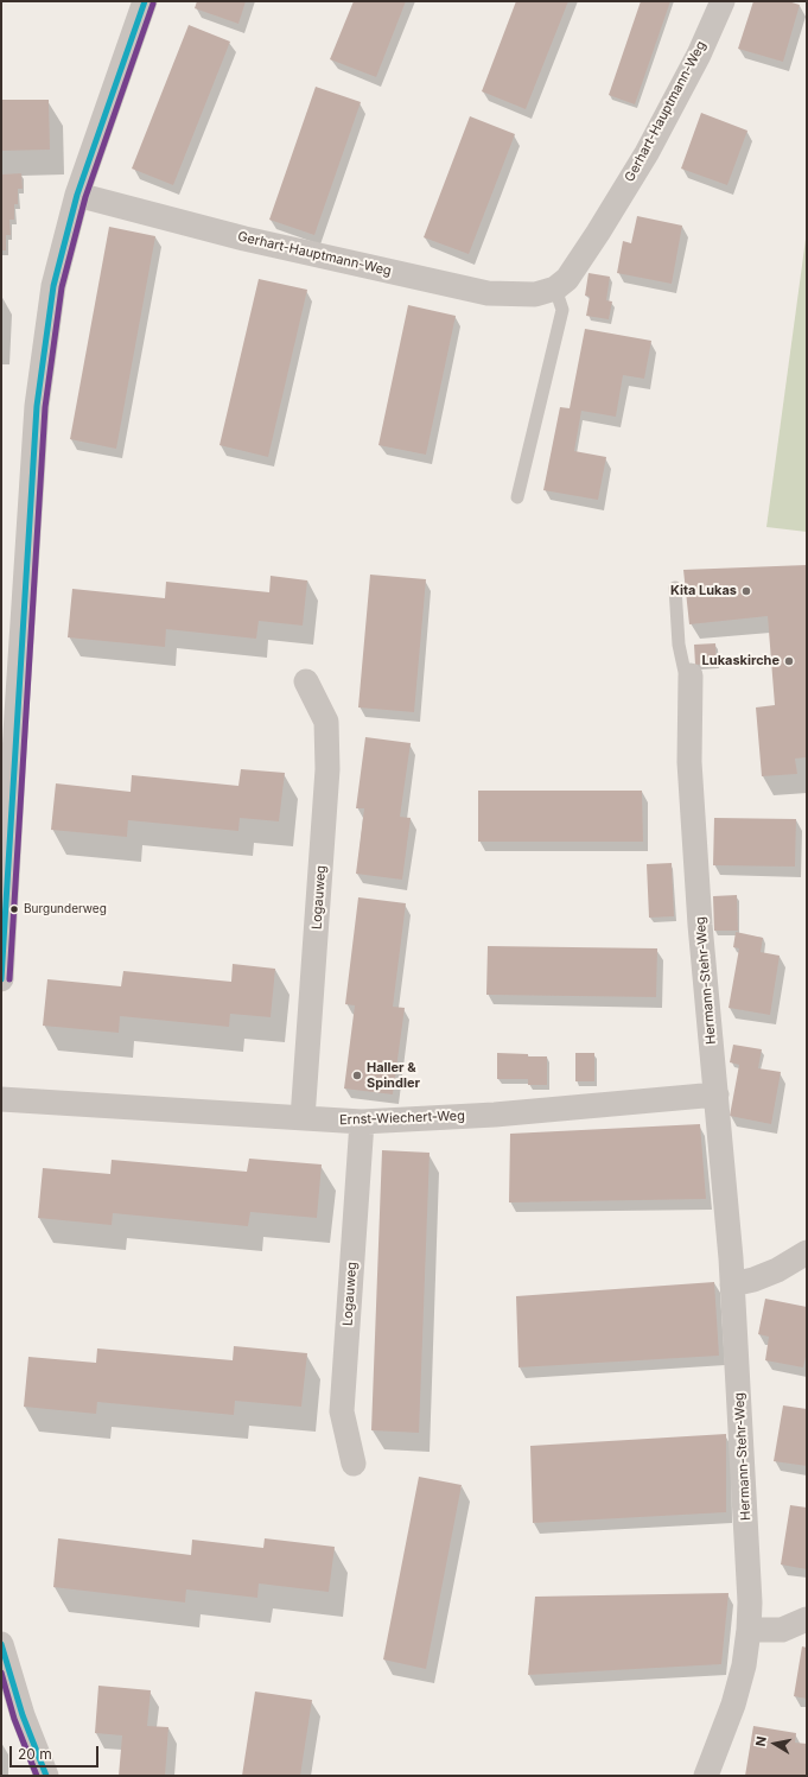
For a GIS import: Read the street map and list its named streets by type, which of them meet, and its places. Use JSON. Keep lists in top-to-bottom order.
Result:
{
  "streets": {
    "street": [
      "Gerhart-Hauptmann-Weg",
      "Logauweg",
      "Hermann-Stehr-Weg",
      "Ernst-Wiechert-Weg"
    ]
  },
  "crossings": [
    ["Logauweg", "Ernst-Wiechert-Weg"],
    ["Hermann-Stehr-Weg", "Ernst-Wiechert-Weg"]
  ],
  "places": [
    "Kita Lukas",
    "Lukaskirche",
    "Burgunderweg",
    "Haller & Spindler"
  ],
  "scale_bar": "20 m",
  "north": "left"
}
